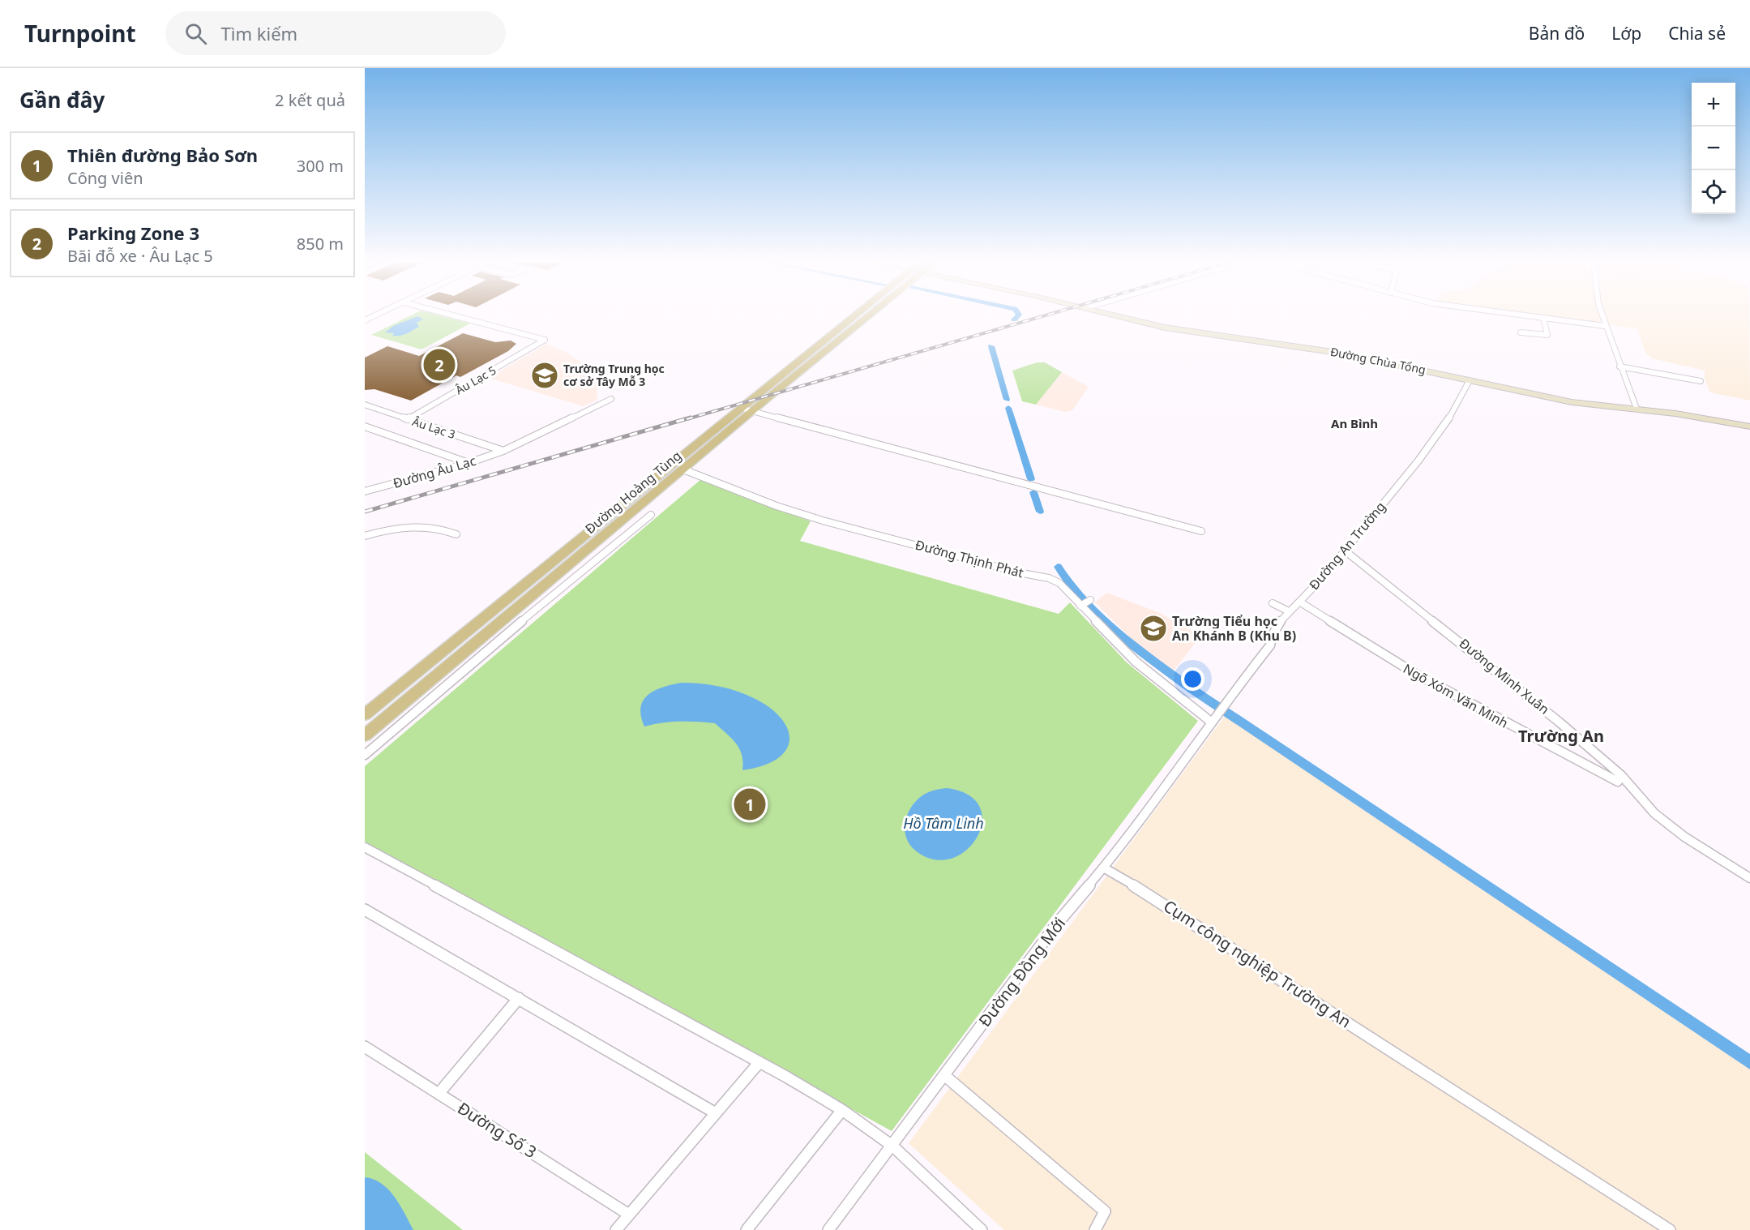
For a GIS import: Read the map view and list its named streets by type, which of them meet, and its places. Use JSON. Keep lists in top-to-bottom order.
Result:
{
  "streets": {
    "main road": ["Đường Chùa Tổng", "Đường Hoàng Tùng"],
    "street": [
      "Âu Lạc 5",
      "Âu Lạc 3",
      "Đường Âu Lạc",
      "Đường An Trường",
      "Đường Thịnh Phát",
      "Đường Minh Xuân",
      "Ngõ Xóm Văn Minh",
      "Cụm công nghiệp Trường An",
      "Đường Đồng Mới",
      "Đường Số 3"
    ]
  },
  "crossings": [
    ["Đường Chùa Tổng", "Đường An Trường"],
    ["Âu Lạc 5", "Âu Lạc 3"],
    ["Âu Lạc 3", "Đường Âu Lạc"],
    ["Đường Hoàng Tùng", "Đường Thịnh Phát"],
    ["Đường An Trường", "Đường Thịnh Phát"],
    ["Đường An Trường", "Đường Minh Xuân"],
    ["Đường An Trường", "Ngõ Xóm Văn Minh"],
    ["Đường An Trường", "Đường Đồng Mới"],
    ["Đường Thịnh Phát", "Đường Đồng Mới"],
    ["Cụm công nghiệp Trường An", "Đường Đồng Mới"]
  ],
  "districts": ["An Bình", "Trường An"],
  "water": ["Hồ Tâm Linh"],
  "places": {
    "school or university": ["Trường Trung học cơ sở Tây Mỗ 3", "Trường Tiểu học An Khánh B (Khu B)"]
  },
  "page": {
    "header": "Turnpoint",
    "search": "Tìm kiếm",
    "nav": ["Bản đồ", "Lớp", "Chia sẻ"],
    "heading": ["Gần đây", "2 kết quả"],
    "map_buttons": ["+", "−"],
    "list": [
      {
        "mark": "1",
        "name": "Thiên đường Bảo Sơn",
        "note": "Công viên",
        "value": "300 m"
      },
      {
        "mark": "2",
        "name": "Parking Zone 3",
        "note": "Bãi đỗ xe · Âu Lạc 5",
        "value": "850 m"
      }
    ],
    "pins": ["2", "1"]
  }
}
